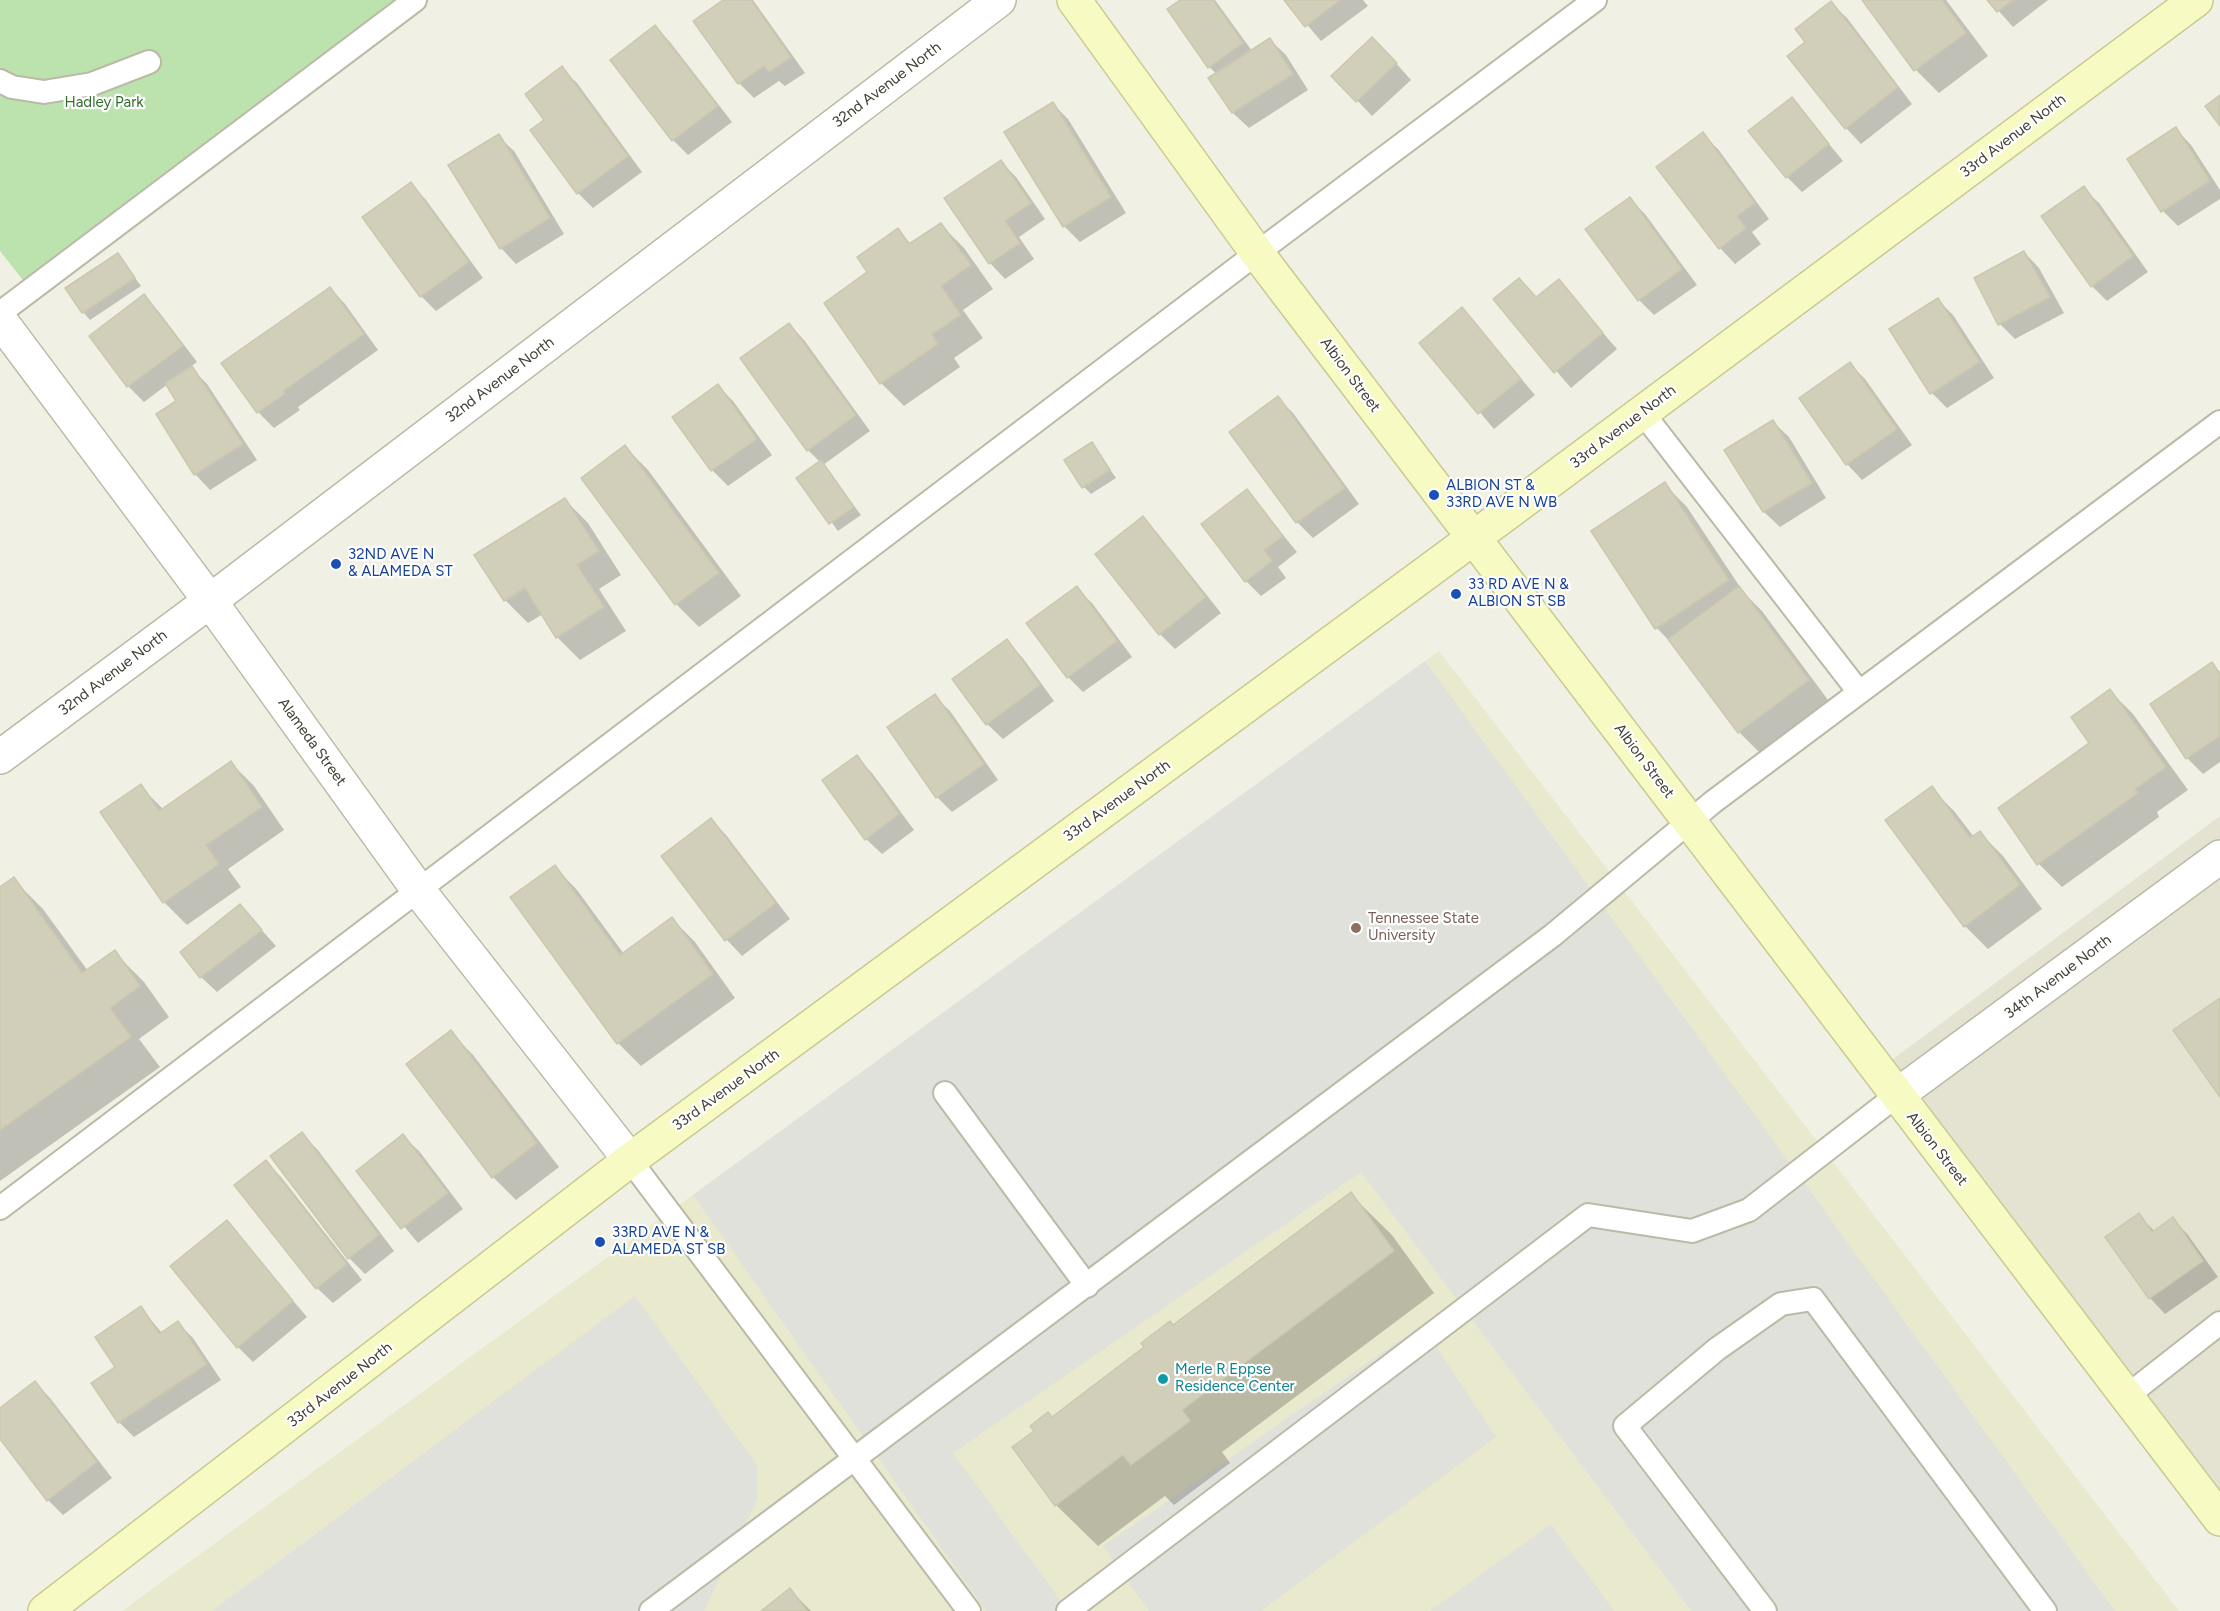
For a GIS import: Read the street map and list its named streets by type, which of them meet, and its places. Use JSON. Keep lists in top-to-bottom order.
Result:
{
  "streets": {
    "street": [
      "32nd Avenue North",
      "33rd Avenue North",
      "Albion Street",
      "Alameda Street",
      "34th Avenue North"
    ]
  },
  "crossings": [
    ["32nd Avenue North", "Alameda Street"],
    ["33rd Avenue North", "Albion Street"],
    ["33rd Avenue North", "Alameda Street"],
    ["Albion Street", "34th Avenue North"]
  ],
  "parks": ["Hadley Park"],
  "places": [
    "ALBION ST & 33RD AVE N WB",
    "32ND AVE N & ALAMEDA ST",
    "33 RD AVE N & ALBION ST SB",
    "Tennessee State University",
    "33RD AVE N & ALAMEDA ST SB",
    "Merle R Eppse Residence Center"
  ]
}
